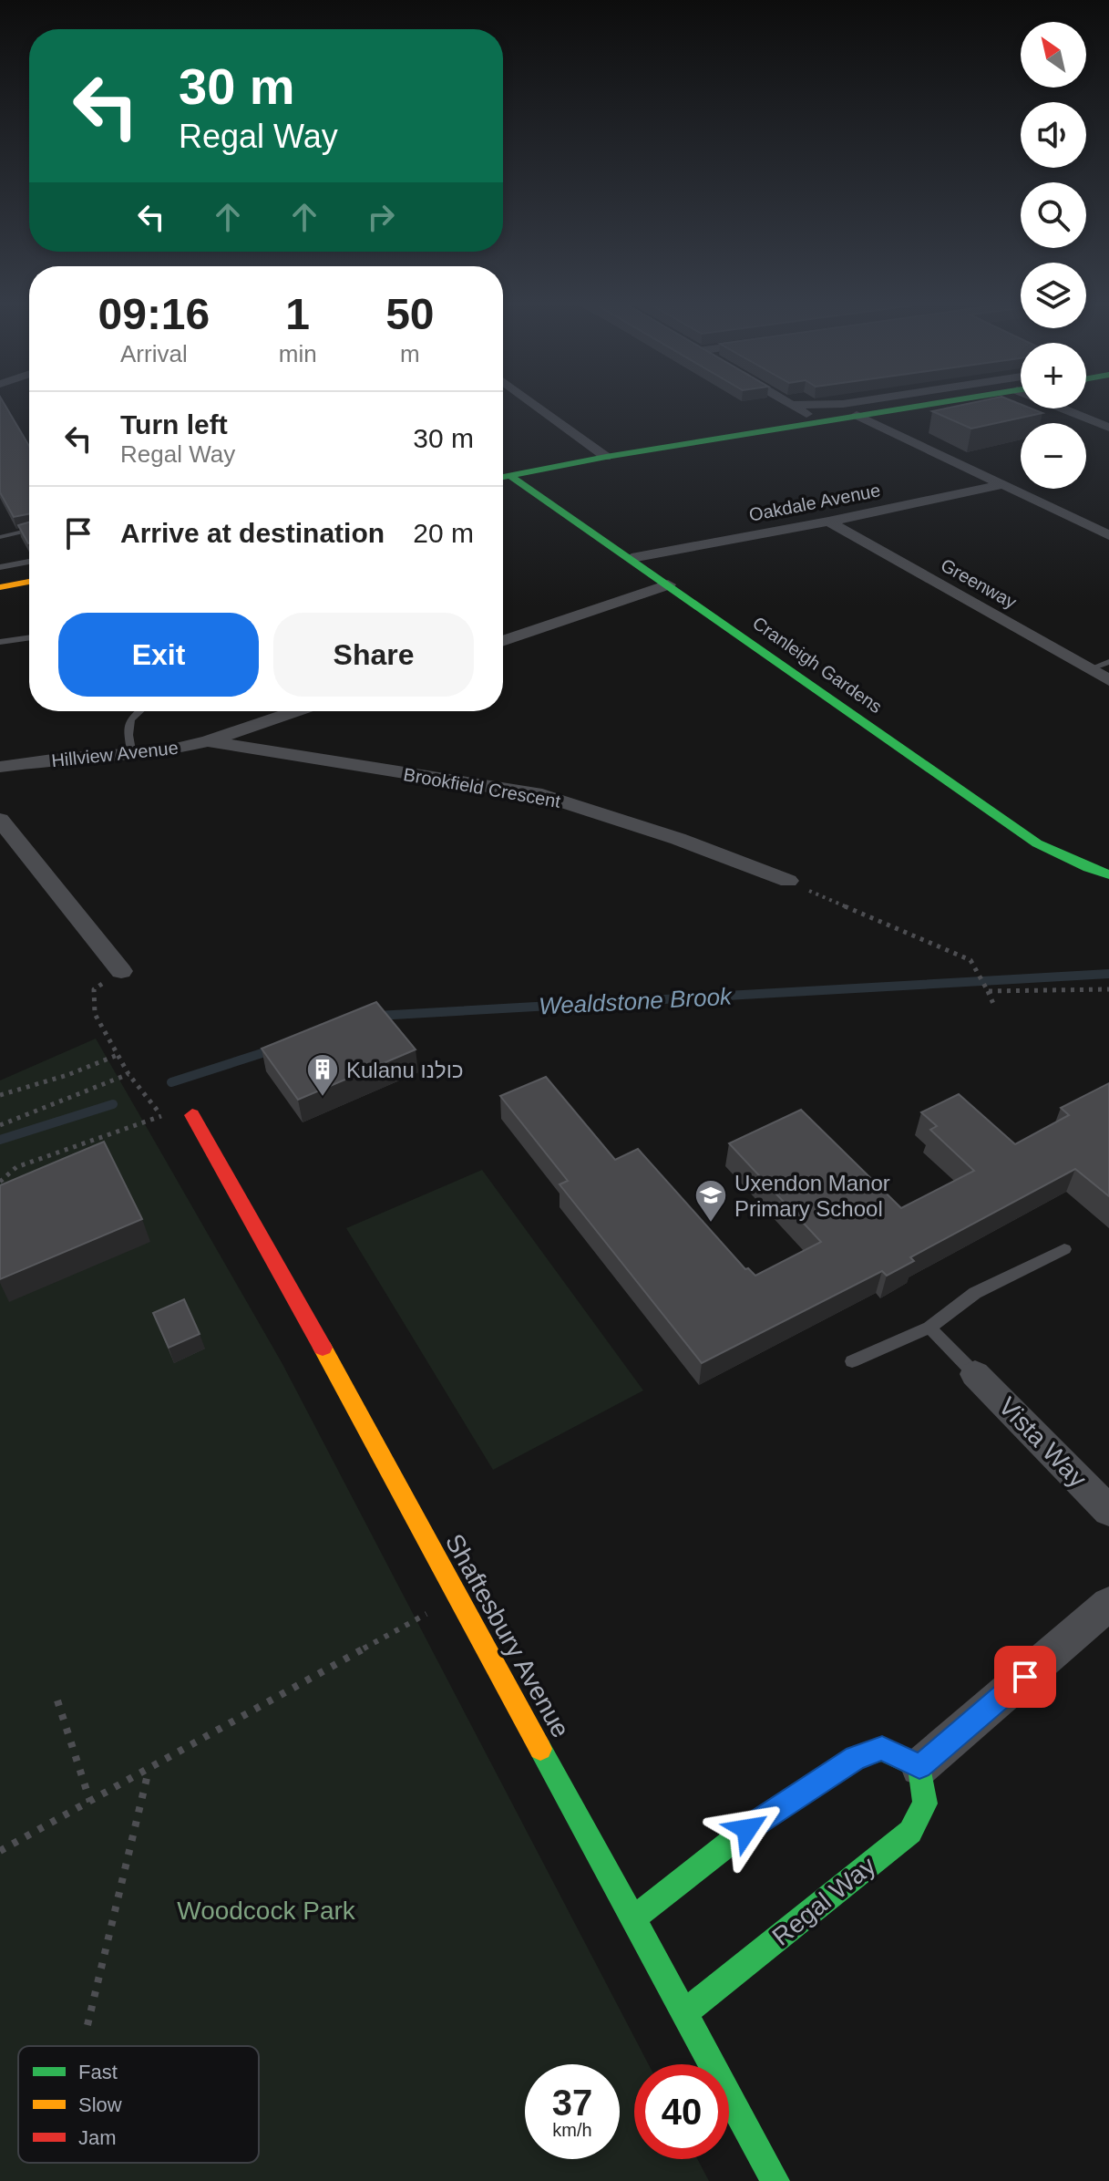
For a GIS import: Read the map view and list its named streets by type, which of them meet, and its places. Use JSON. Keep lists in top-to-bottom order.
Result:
{
  "streets": {
    "street": [
      "Oakdale Avenue",
      "Greenway",
      "Cranleigh Gardens",
      "Hillview Avenue",
      "Brookfield Crescent",
      "Vista Way",
      "Shaftesbury Avenue",
      "Regal Way"
    ]
  },
  "crossings": [
    ["Oakdale Avenue", "Greenway"],
    ["Oakdale Avenue", "Cranleigh Gardens"],
    ["Hillview Avenue", "Brookfield Crescent"],
    ["Shaftesbury Avenue", "Regal Way"]
  ],
  "water": ["Wealdstone Brook"],
  "parks": ["Woodcock Park"],
  "places": {
    "building": ["Kulanu כולנו"],
    "school or university": ["Uxendon Manor Primary School"]
  },
  "legend": ["Fast", "Slow", "Jam"],
  "north": "top left",
  "page": {
    "map_buttons": ["+", "−"],
    "turn": ["30 m", "Regal Way"],
    "eta": [
      "09:16",
      "Arrival",
      "1",
      "min",
      "50",
      "m"
    ],
    "list": [
      {
        "name": "Turn left",
        "note": "Regal Way",
        "value": "30 m"
      },
      {
        "name": "Arrive at destination",
        "value": "20 m"
      }
    ],
    "buttons": ["Exit", "Share"],
    "speed": "37 km/h",
    "limit": "40"
  }
}
